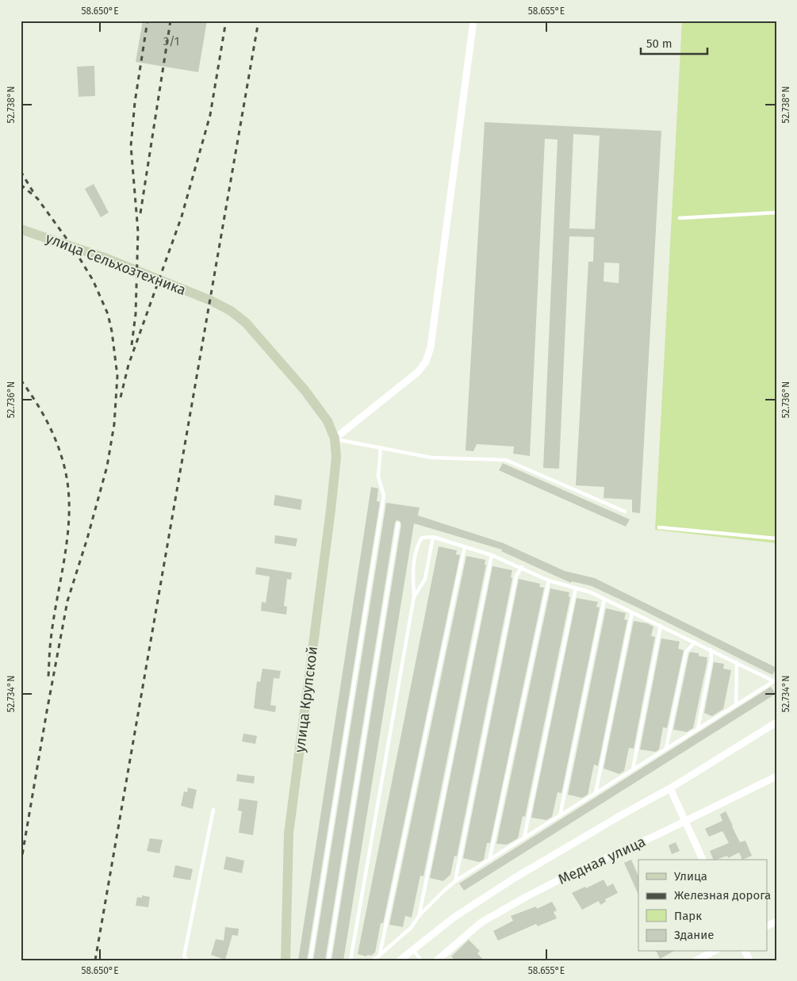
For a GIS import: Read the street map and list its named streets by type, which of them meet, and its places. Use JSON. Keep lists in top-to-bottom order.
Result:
{
  "streets": {
    "main road": ["улица Сельхозтехника", "улица Крупской"],
    "street": ["Медная улица"]
  },
  "crossings": [
    ["улица Сельхозтехника", "улица Крупской"]
  ],
  "house_numbers": ["3/1"],
  "legend": [
    "Улица",
    "Железная дорога",
    "Парк",
    "Здание"
  ],
  "scale_bar": "50 m",
  "coordinates": [
    "58.650°E",
    "58.655°E",
    "52.738°N",
    "52.736°N",
    "52.734°N"
  ]
}
